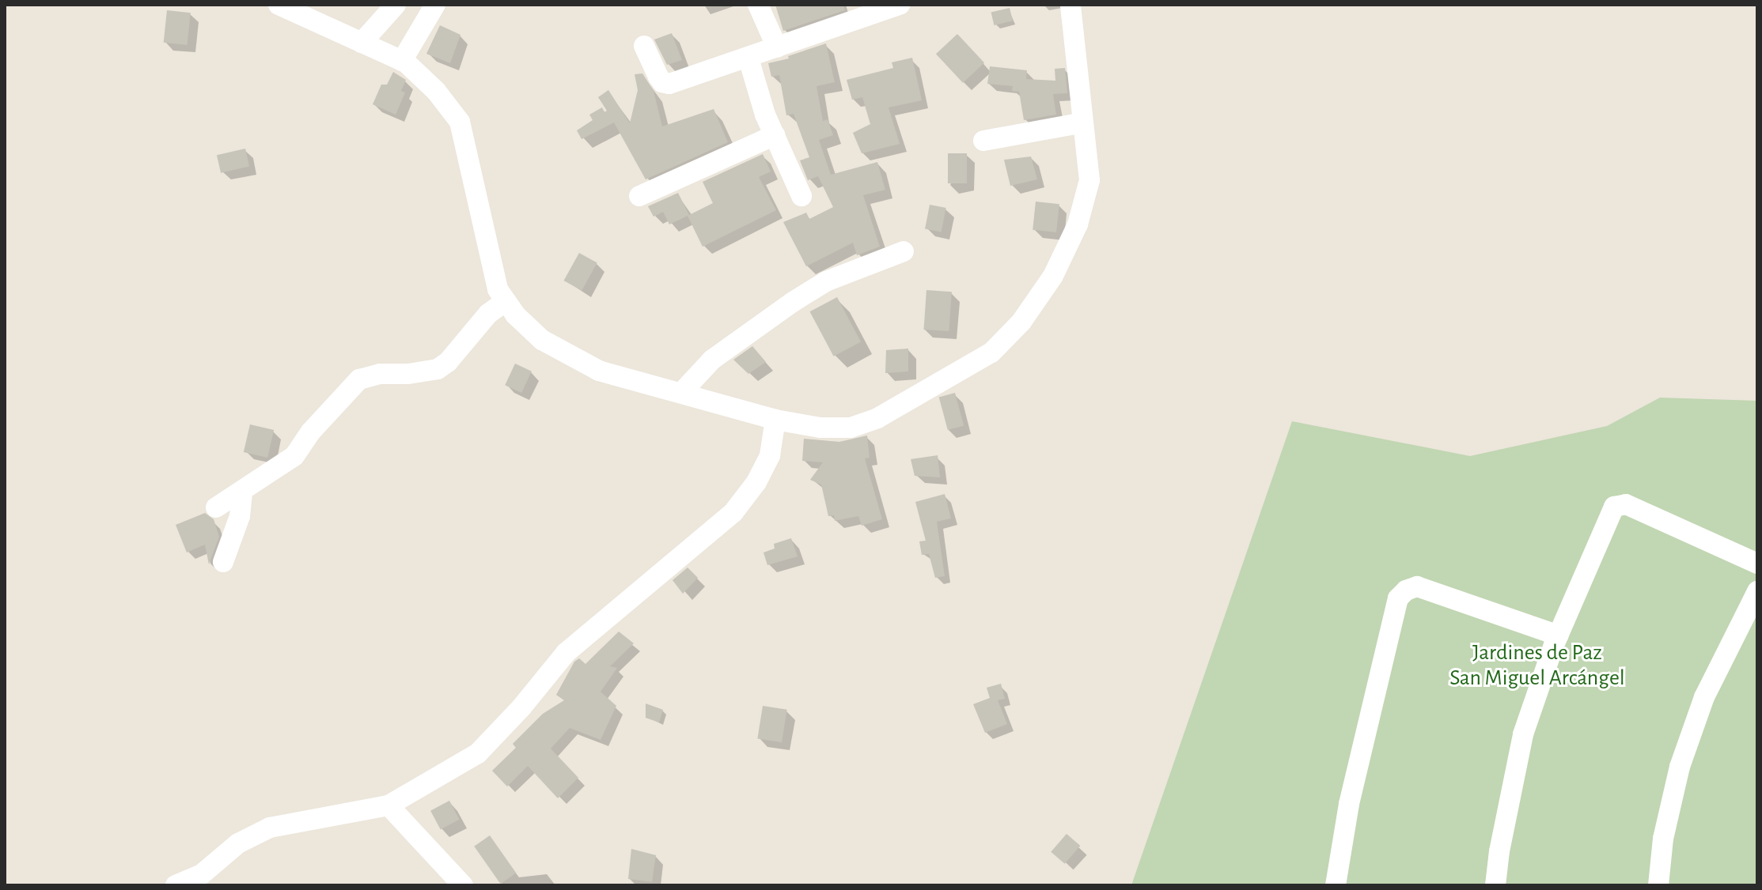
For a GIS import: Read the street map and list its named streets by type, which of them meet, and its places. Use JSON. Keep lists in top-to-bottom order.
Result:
{
  "parks": ["Jardines de Paz San Miguel Arcángel"]
}
